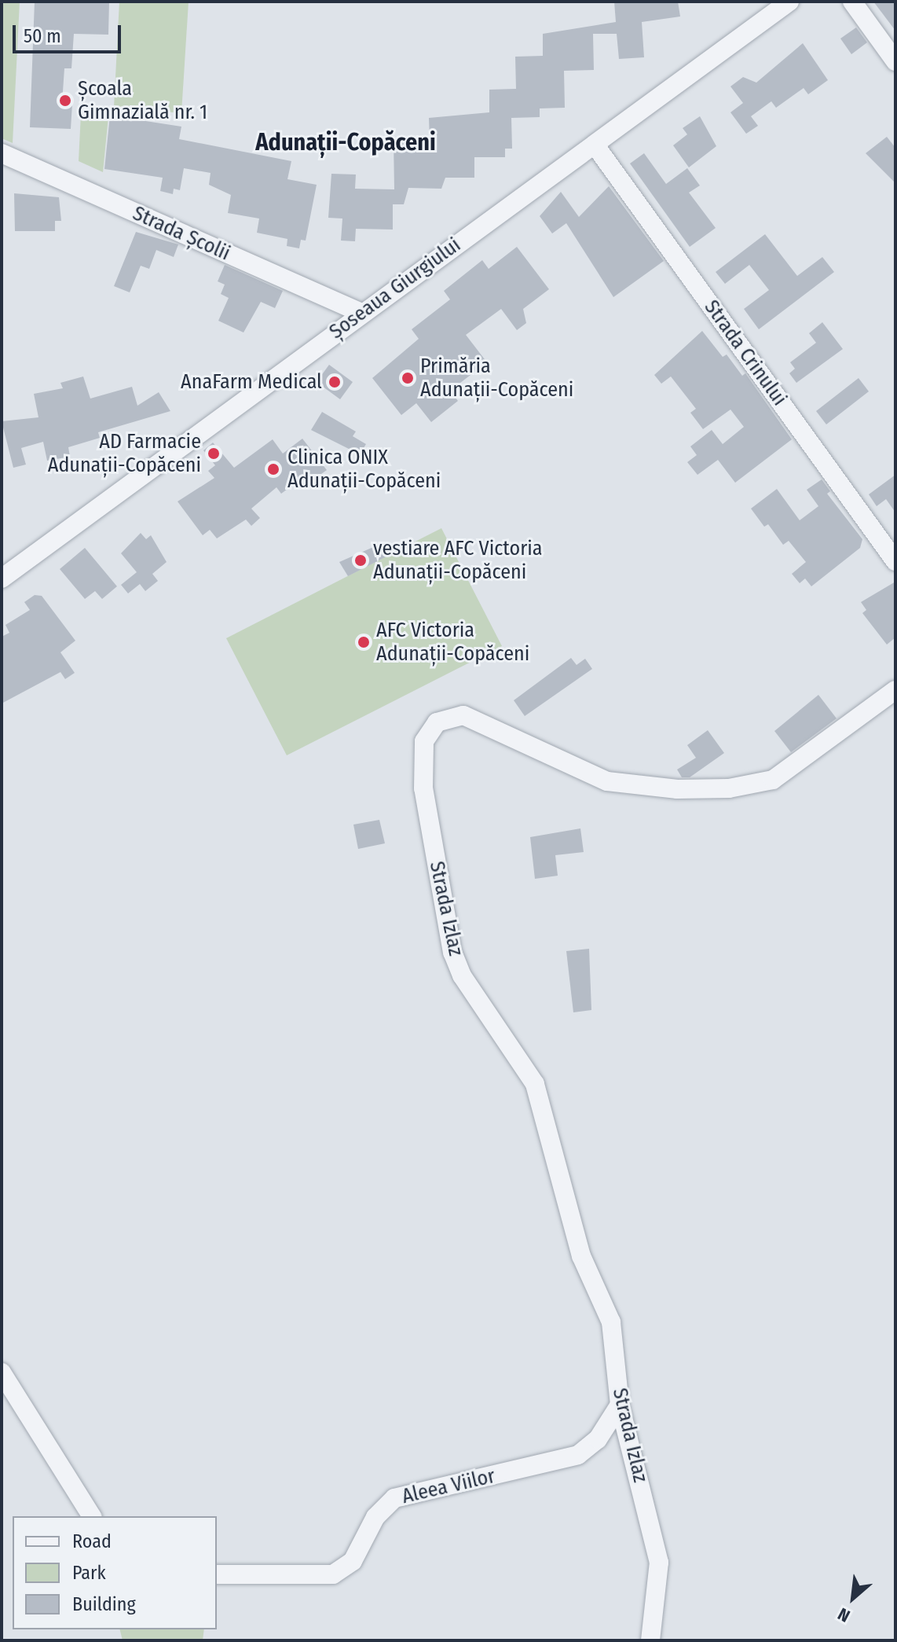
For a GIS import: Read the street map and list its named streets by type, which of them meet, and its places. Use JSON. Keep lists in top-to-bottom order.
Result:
{
  "streets": {
    "street": [
      "Strada Școlii",
      "Șoseaua Giurgiului",
      "Strada Crinului",
      "Strada Izlaz",
      "Aleea Viilor"
    ]
  },
  "crossings": [
    ["Strada Școlii", "Șoseaua Giurgiului"],
    ["Șoseaua Giurgiului", "Strada Crinului"],
    ["Strada Izlaz", "Aleea Viilor"]
  ],
  "districts": ["Adunații-Copăceni"],
  "places": [
    "Școala Gimnazială nr. 1",
    "Primăria Adunații-Copăceni",
    "AnaFarm Medical",
    "AD Farmacie Adunații-Copăceni",
    "Clinica ONIX Adunații-Copăceni",
    "vestiare AFC Victoria Adunații-Copăceni",
    "AFC Victoria Adunații-Copăceni"
  ],
  "legend": ["Road", "Park", "Building"],
  "scale_bar": "50 m",
  "north": "bottom left"
}
